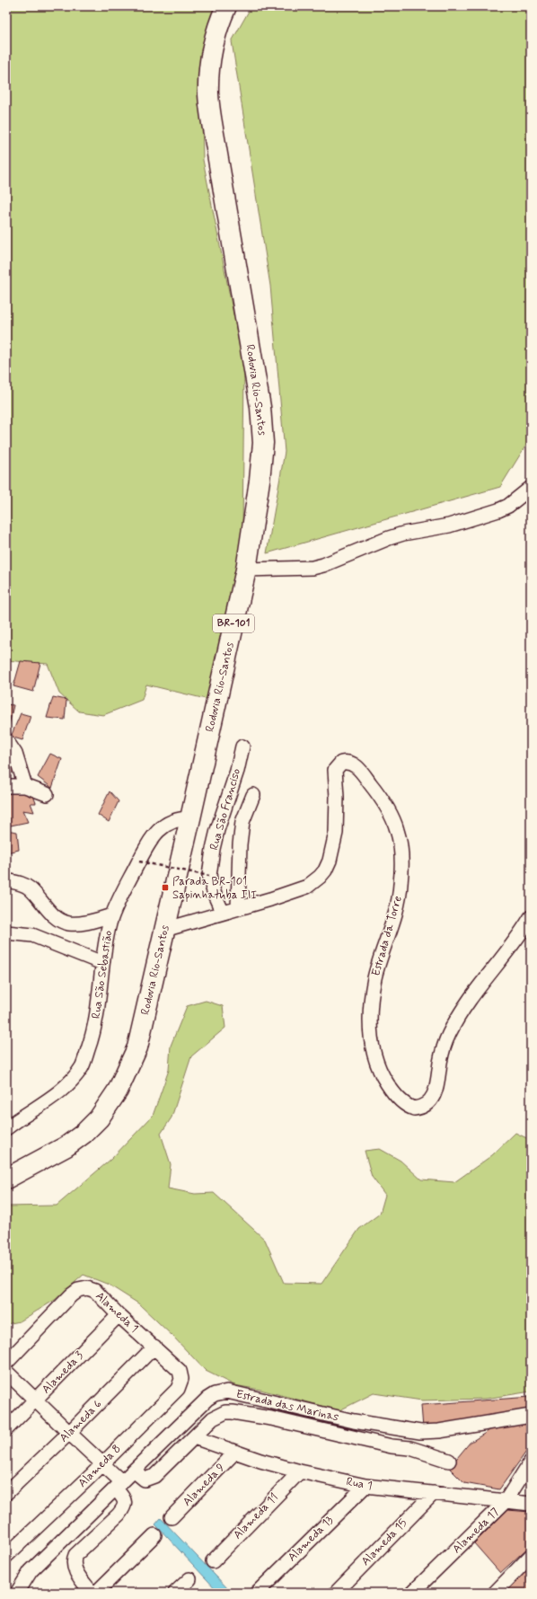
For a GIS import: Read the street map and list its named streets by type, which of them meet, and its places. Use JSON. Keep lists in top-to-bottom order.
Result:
{
  "streets": {
    "highway": ["Rodovia Rio-Santos", "BR-101"],
    "street": [
      "Rua São Franciso",
      "Estrada da Torre",
      "Rua São Sebastião",
      "Alameda 1",
      "Alameda 3",
      "Estrada das Marinas",
      "Alameda 6",
      "Alameda 8",
      "Rua 1",
      "Alameda 9",
      "Alameda 11",
      "Alameda 17",
      "Alameda 13",
      "Alameda 15"
    ]
  },
  "crossings": [
    ["Rodovia Rio-Santos", "Estrada da Torre"],
    ["Rodovia Rio-Santos", "Rua São Sebastião"],
    ["Rua São Franciso", "Estrada da Torre"],
    ["Alameda 1", "Alameda 3"],
    ["Alameda 1", "Alameda 6"],
    ["Alameda 1", "Alameda 8"],
    ["Rua 1", "Alameda 9"],
    ["Rua 1", "Alameda 11"],
    ["Rua 1", "Alameda 17"],
    ["Rua 1", "Alameda 13"],
    ["Rua 1", "Alameda 15"]
  ],
  "places": {
    "transit": ["Parada BR-101 Sapinhatuba III"]
  }
}
